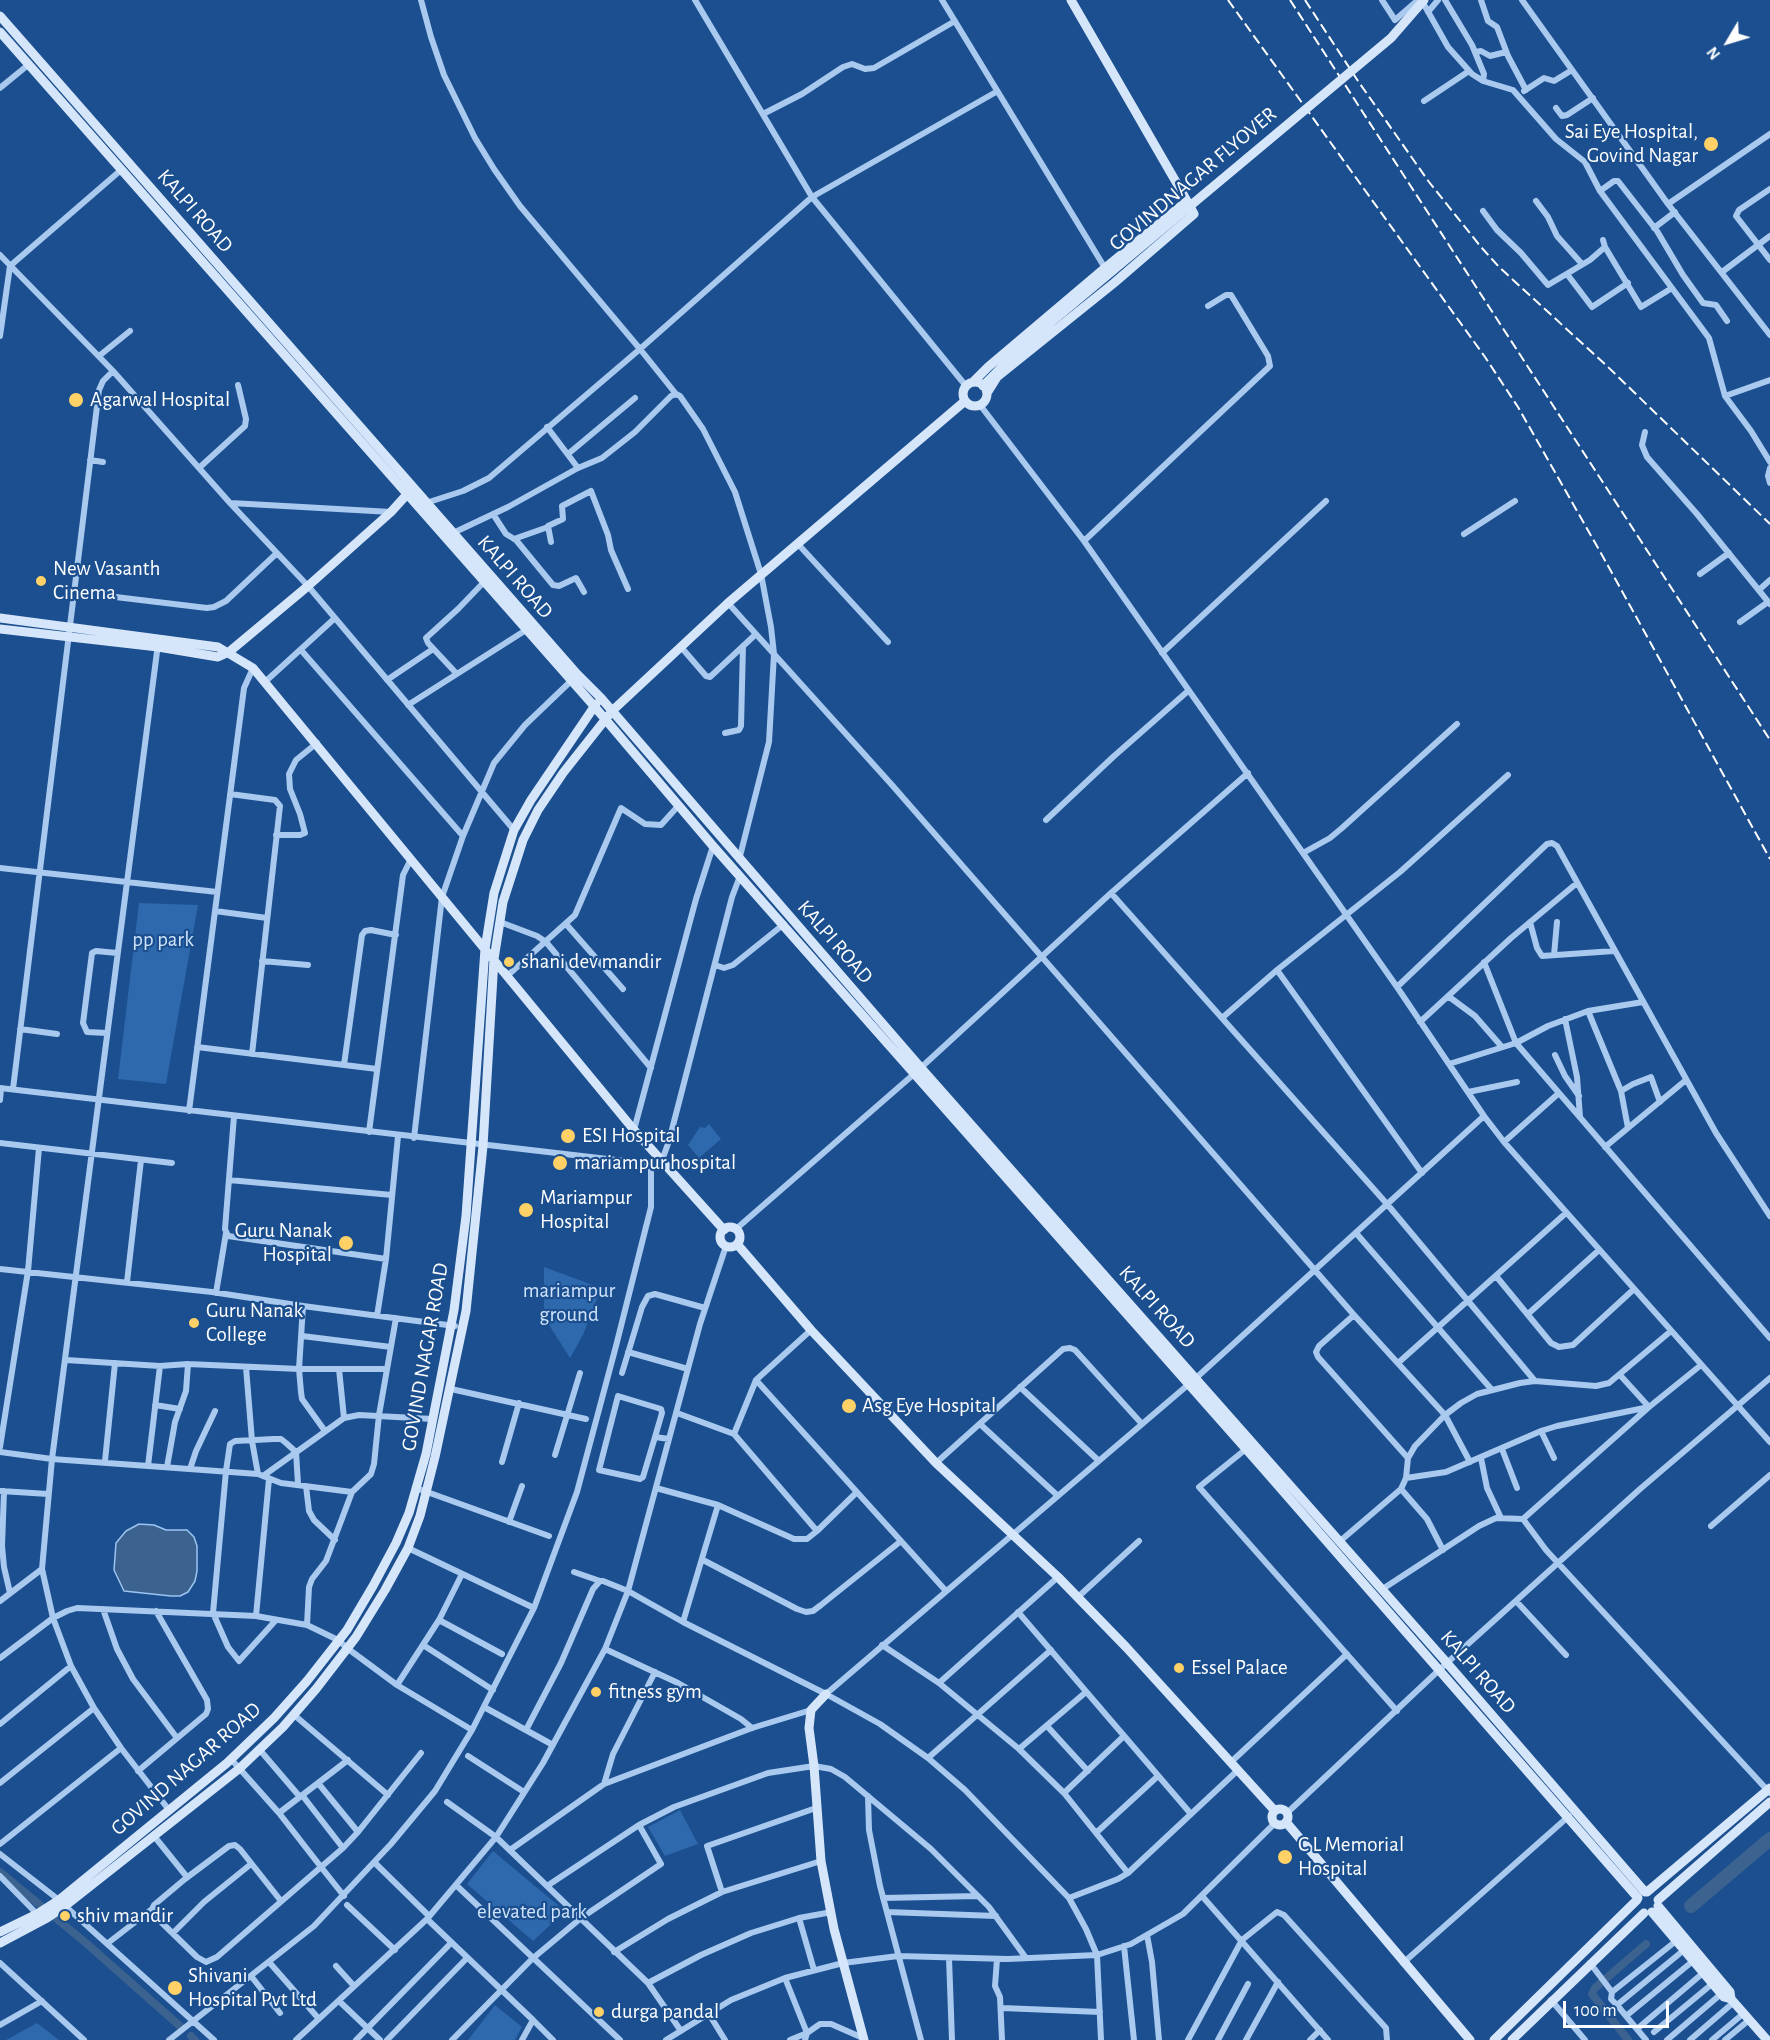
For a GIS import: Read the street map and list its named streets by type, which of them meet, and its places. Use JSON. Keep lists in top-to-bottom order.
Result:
{
  "streets": {
    "main road": ["GOVINDNAGAR FLYOVER", "KALPI ROAD", "GOVIND NAGAR ROAD"]
  },
  "crossings": [
    ["GOVINDNAGAR FLYOVER", "GOVIND NAGAR ROAD"],
    ["KALPI ROAD", "GOVIND NAGAR ROAD"]
  ],
  "parks": ["pp park", "mariampur ground", "elevated park"],
  "places": [
    "Sai Eye Hospital, Govind Nagar",
    "Agarwal Hospital",
    "New Vasanth Cinema",
    "shani dev mandir",
    "ESI Hospital",
    "mariampur hospital",
    "Mariampur Hospital",
    "Guru Nanak Hospital",
    "Guru Nanak College",
    "Asg Eye Hospital",
    "Essel Palace",
    "fitness gym",
    "C L Memorial Hospital",
    "shiv mandir",
    "Shivani Hospital Pvt Ltd",
    "durga pandal"
  ],
  "scale_bar": "100 m",
  "north": "bottom left"
}
